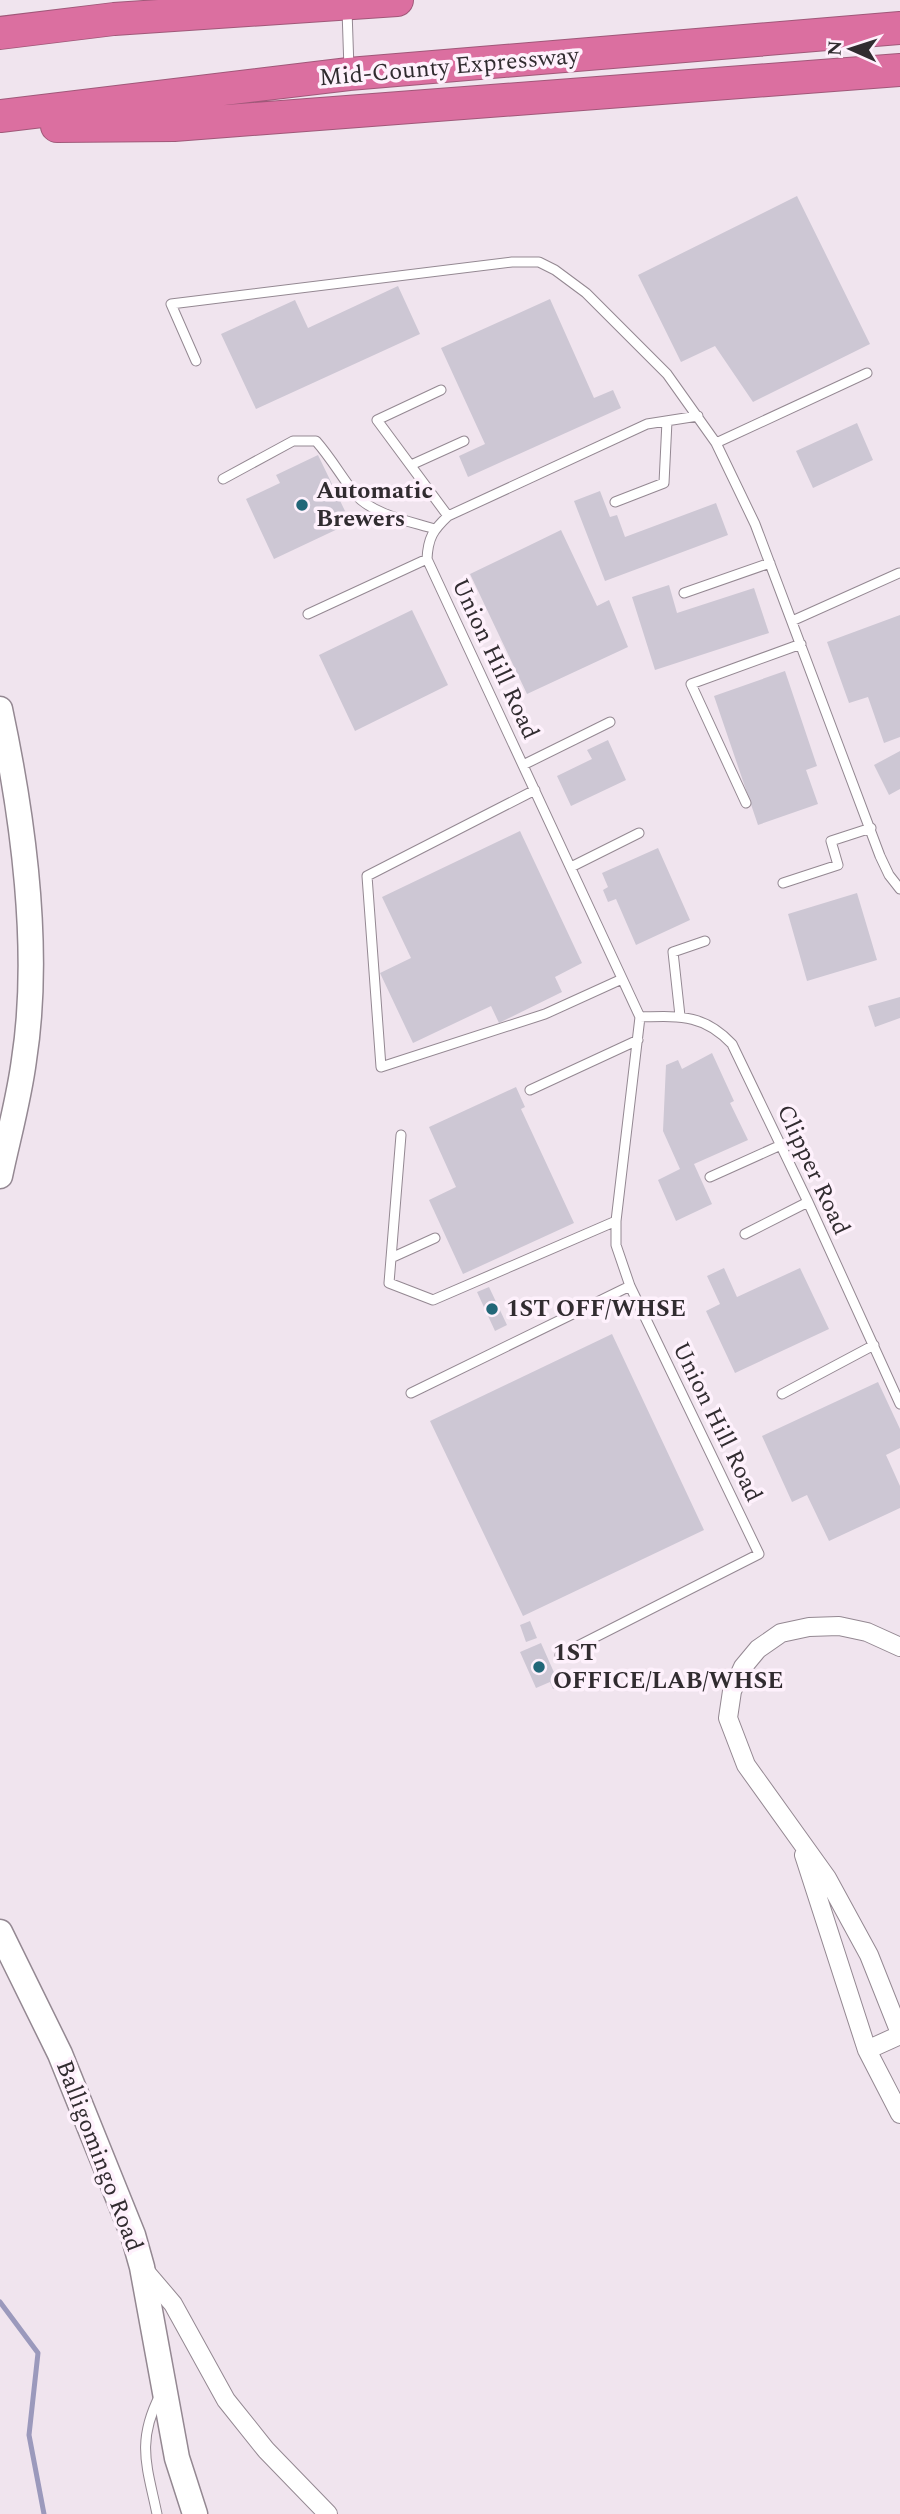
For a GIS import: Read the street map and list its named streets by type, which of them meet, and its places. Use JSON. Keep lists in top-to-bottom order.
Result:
{
  "streets": {
    "highway": ["Mid-County Expressway"],
    "street": ["Balligomingo Road"],
    "lane": ["Union Hill Road", "Clipper Road"]
  },
  "crossings": [
    ["Union Hill Road", "Clipper Road"]
  ],
  "places": ["Automatic Brewers", "1ST OFF/WHSE", "1ST OFFICE/LAB/WHSE"],
  "north": "left"
}
